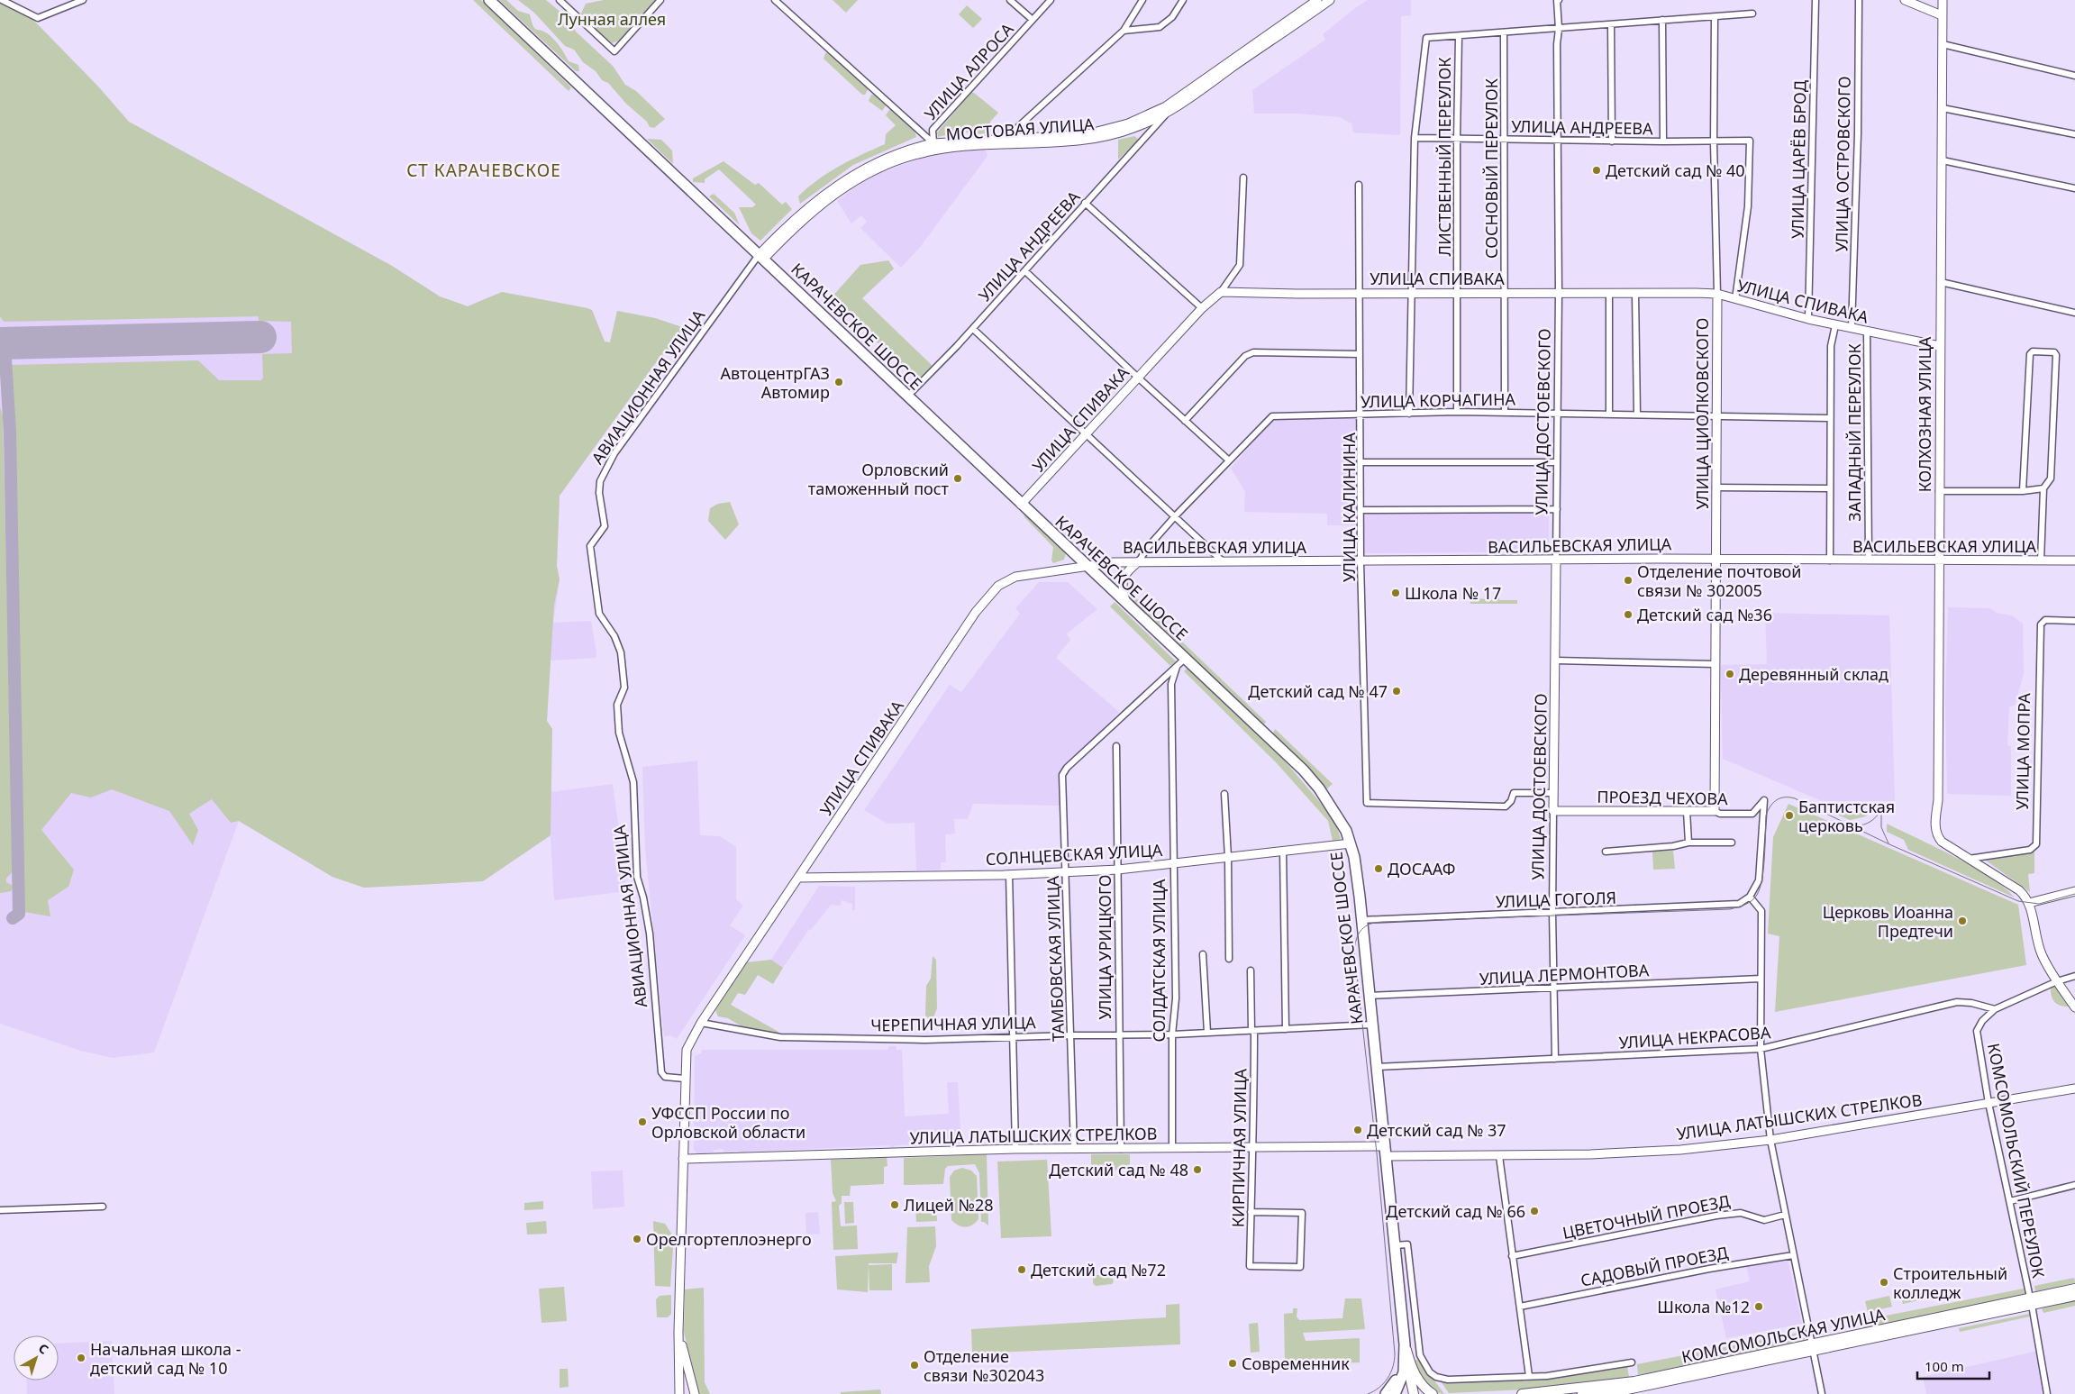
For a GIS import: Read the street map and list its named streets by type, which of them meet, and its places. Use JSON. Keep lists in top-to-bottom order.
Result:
{
  "streets": {
    "highway": ["КАРАЧЕВСКОЕ ШОССЕ"],
    "main road": ["КОМСОМОЛЬСКАЯ УЛИЦА"],
    "street": [
      "УЛИЦА АЛРОСА",
      "УЛИЦА АНДРЕЕВА",
      "МОСТОВАЯ УЛИЦА",
      "ЛИСТВЕННЫЙ ПЕРЕУЛОК",
      "УЛИЦА ЦАРЁВ БРОД",
      "УЛИЦА ОСТРОВСКОГО",
      "СОСНОВЫЙ ПЕРЕУЛОК",
      "УЛИЦА СПИВАКА",
      "АВИАЦИОННАЯ УЛИЦА",
      "УЛИЦА КОРЧАГИНА",
      "УЛИЦА ЦИОЛКОВСКОГО",
      "КОЛХОЗНАЯ УЛИЦА",
      "УЛИЦА ДОСТОЕВСКОГО",
      "ЗАПАДНЫЙ ПЕРЕУЛОК",
      "УЛИЦА КАЛИНИНА",
      "ВАСИЛЬЕВСКАЯ УЛИЦА",
      "УЛИЦА МОПРА",
      "ПРОЕЗД ЧЕХОВА",
      "СОЛНЦЕВСКАЯ УЛИЦА",
      "УЛИЦА ГОГОЛЯ",
      "УЛИЦА УРИЦКОГО",
      "ТАМБОВСКАЯ УЛИЦА",
      "СОЛДАТСКАЯ УЛИЦА",
      "УЛИЦА ЛЕРМОНТОВА",
      "ЧЕРЕПИЧНАЯ УЛИЦА",
      "УЛИЦА НЕКРАСОВА",
      "УЛИЦА ЛАТЫШСКИХ СТРЕЛКОВ",
      "КИРПИЧНАЯ УЛИЦА",
      "КОМСОМОЛЬСКИЙ ПЕРЕУЛОК",
      "ЦВЕТОЧНЫЙ ПРОЕЗД",
      "САДОВЫЙ ПРОЕЗД"
    ]
  },
  "crossings": [
    ["УЛИЦА АЛРОСА", "МОСТОВАЯ УЛИЦА"],
    ["УЛИЦА АНДРЕЕВА", "МОСТОВАЯ УЛИЦА"],
    ["УЛИЦА АНДРЕЕВА", "ЛИСТВЕННЫЙ ПЕРЕУЛОК"],
    ["УЛИЦА АНДРЕЕВА", "СОСНОВЫЙ ПЕРЕУЛОК"],
    ["УЛИЦА АНДРЕЕВА", "УЛИЦА СПИВАКА"],
    ["УЛИЦА АНДРЕЕВА", "КАРАЧЕВСКОЕ ШОССЕ"],
    ["УЛИЦА АНДРЕЕВА", "УЛИЦА ЦИОЛКОВСКОГО"],
    ["УЛИЦА АНДРЕЕВА", "УЛИЦА ДОСТОЕВСКОГО"],
    ["МОСТОВАЯ УЛИЦА", "КАРАЧЕВСКОЕ ШОССЕ"],
    ["МОСТОВАЯ УЛИЦА", "АВИАЦИОННАЯ УЛИЦА"],
    ["ЛИСТВЕННЫЙ ПЕРЕУЛОК", "УЛИЦА СПИВАКА"],
    ["ЛИСТВЕННЫЙ ПЕРЕУЛОК", "УЛИЦА КОРЧАГИНА"],
    ["УЛИЦА ЦАРЁВ БРОД", "УЛИЦА СПИВАКА"],
    ["УЛИЦА ОСТРОВСКОГО", "УЛИЦА СПИВАКА"],
    ["СОСНОВЫЙ ПЕРЕУЛОК", "УЛИЦА СПИВАКА"],
    ["СОСНОВЫЙ ПЕРЕУЛОК", "УЛИЦА КОРЧАГИНА"],
    ["УЛИЦА СПИВАКА", "КАРАЧЕВСКОЕ ШОССЕ"],
    ["УЛИЦА СПИВАКА", "УЛИЦА ЦИОЛКОВСКОГО"],
    ["УЛИЦА СПИВАКА", "КОЛХОЗНАЯ УЛИЦА"],
    ["УЛИЦА СПИВАКА", "УЛИЦА ДОСТОЕВСКОГО"],
    ["УЛИЦА СПИВАКА", "ЗАПАДНЫЙ ПЕРЕУЛОК"],
    ["УЛИЦА СПИВАКА", "УЛИЦА КАЛИНИНА"],
    ["УЛИЦА СПИВАКА", "ВАСИЛЬЕВСКАЯ УЛИЦА"],
    ["УЛИЦА СПИВАКА", "СОЛНЦЕВСКАЯ УЛИЦА"],
    ["УЛИЦА СПИВАКА", "ЧЕРЕПИЧНАЯ УЛИЦА"],
    ["КАРАЧЕВСКОЕ ШОССЕ", "АВИАЦИОННАЯ УЛИЦА"],
    ["КАРАЧЕВСКОЕ ШОССЕ", "ВАСИЛЬЕВСКАЯ УЛИЦА"],
    ["КАРАЧЕВСКОЕ ШОССЕ", "СОЛНЦЕВСКАЯ УЛИЦА"],
    ["КАРАЧЕВСКОЕ ШОССЕ", "УЛИЦА ГОГОЛЯ"],
    ["КАРАЧЕВСКОЕ ШОССЕ", "ТАМБОВСКАЯ УЛИЦА"],
    ["КАРАЧЕВСКОЕ ШОССЕ", "УЛИЦА ЛЕРМОНТОВА"],
    ["КАРАЧЕВСКОЕ ШОССЕ", "ЧЕРЕПИЧНАЯ УЛИЦА"],
    ["КАРАЧЕВСКОЕ ШОССЕ", "УЛИЦА НЕКРАСОВА"],
    ["КАРАЧЕВСКОЕ ШОССЕ", "УЛИЦА ЛАТЫШСКИХ СТРЕЛКОВ"],
    ["УЛИЦА КОРЧАГИНА", "УЛИЦА ЦИОЛКОВСКОГО"],
    ["УЛИЦА КОРЧАГИНА", "УЛИЦА ДОСТОЕВСКОГО"],
    ["УЛИЦА КОРЧАГИНА", "УЛИЦА КАЛИНИНА"],
    ["УЛИЦА КОРЧАГИНА", "ВАСИЛЬЕВСКАЯ УЛИЦА"],
    ["УЛИЦА ЦИОЛКОВСКОГО", "ВАСИЛЬЕВСКАЯ УЛИЦА"],
    ["УЛИЦА ЦИОЛКОВСКОГО", "ПРОЕЗД ЧЕХОВА"],
    ["КОЛХОЗНАЯ УЛИЦА", "ВАСИЛЬЕВСКАЯ УЛИЦА"],
    ["КОЛХОЗНАЯ УЛИЦА", "УЛИЦА МОПРА"],
    ["УЛИЦА ДОСТОЕВСКОГО", "УЛИЦА КАЛИНИНА"],
    ["УЛИЦА ДОСТОЕВСКОГО", "ВАСИЛЬЕВСКАЯ УЛИЦА"],
    ["УЛИЦА ДОСТОЕВСКОГО", "ПРОЕЗД ЧЕХОВА"],
    ["УЛИЦА ДОСТОЕВСКОГО", "УЛИЦА ГОГОЛЯ"],
    ["УЛИЦА ДОСТОЕВСКОГО", "УЛИЦА ЛЕРМОНТОВА"],
    ["УЛИЦА ДОСТОЕВСКОГО", "УЛИЦА НЕКРАСОВА"],
    ["ЗАПАДНЫЙ ПЕРЕУЛОК", "ВАСИЛЬЕВСКАЯ УЛИЦА"],
    ["УЛИЦА КАЛИНИНА", "ВАСИЛЬЕВСКАЯ УЛИЦА"],
    ["ПРОЕЗД ЧЕХОВА", "УЛИЦА ГОГОЛЯ"],
    ["СОЛНЦЕВСКАЯ УЛИЦА", "УЛИЦА УРИЦКОГО"],
    ["СОЛНЦЕВСКАЯ УЛИЦА", "ТАМБОВСКАЯ УЛИЦА"],
    ["СОЛНЦЕВСКАЯ УЛИЦА", "СОЛДАТСКАЯ УЛИЦА"],
    ["УЛИЦА УРИЦКОГО", "ЧЕРЕПИЧНАЯ УЛИЦА"],
    ["УЛИЦА УРИЦКОГО", "УЛИЦА ЛАТЫШСКИХ СТРЕЛКОВ"],
    ["ТАМБОВСКАЯ УЛИЦА", "СОЛДАТСКАЯ УЛИЦА"],
    ["ТАМБОВСКАЯ УЛИЦА", "ЧЕРЕПИЧНАЯ УЛИЦА"],
    ["ТАМБОВСКАЯ УЛИЦА", "УЛИЦА ЛАТЫШСКИХ СТРЕЛКОВ"],
    ["СОЛДАТСКАЯ УЛИЦА", "ЧЕРЕПИЧНАЯ УЛИЦА"],
    ["СОЛДАТСКАЯ УЛИЦА", "УЛИЦА ЛАТЫШСКИХ СТРЕЛКОВ"],
    ["ЧЕРЕПИЧНАЯ УЛИЦА", "КИРПИЧНАЯ УЛИЦА"],
    ["УЛИЦА НЕКРАСОВА", "КОМСОМОЛЬСКИЙ ПЕРЕУЛОК"],
    ["УЛИЦА ЛАТЫШСКИХ СТРЕЛКОВ", "КИРПИЧНАЯ УЛИЦА"],
    ["УЛИЦА ЛАТЫШСКИХ СТРЕЛКОВ", "КОМСОМОЛЬСКИЙ ПЕРЕУЛОК"],
    ["КОМСОМОЛЬСКИЙ ПЕРЕУЛОК", "КОМСОМОЛЬСКАЯ УЛИЦА"]
  ],
  "districts": ["СТ КАРАЧЕВСКОЕ"],
  "parks": ["Лунная аллея"],
  "places": [
    "Детский сад № 40",
    "АвтоцентрГАЗ Автомир",
    "Орловский таможенный пост",
    "Отделение почтовой связи № 302005",
    "Школа № 17",
    "Детский сад №36",
    "Деревянный склад",
    "Детский сад № 47",
    "Баптистская церковь",
    "ДОСААФ",
    "Церковь Иоанна Предтечи",
    "УФССП России по Орловской области",
    "Детский сад № 37",
    "Детский сад № 48",
    "Лицей №28",
    "Детский сад № 66",
    "Орелгортеплоэнерго",
    "Детский сад №72",
    "Строительный колледж",
    "Школа №12",
    "Начальная школа - детский сад № 10",
    "Современник",
    "Отделение связи №302043"
  ],
  "scale_bar": "100 m",
  "north": "top right"
}
